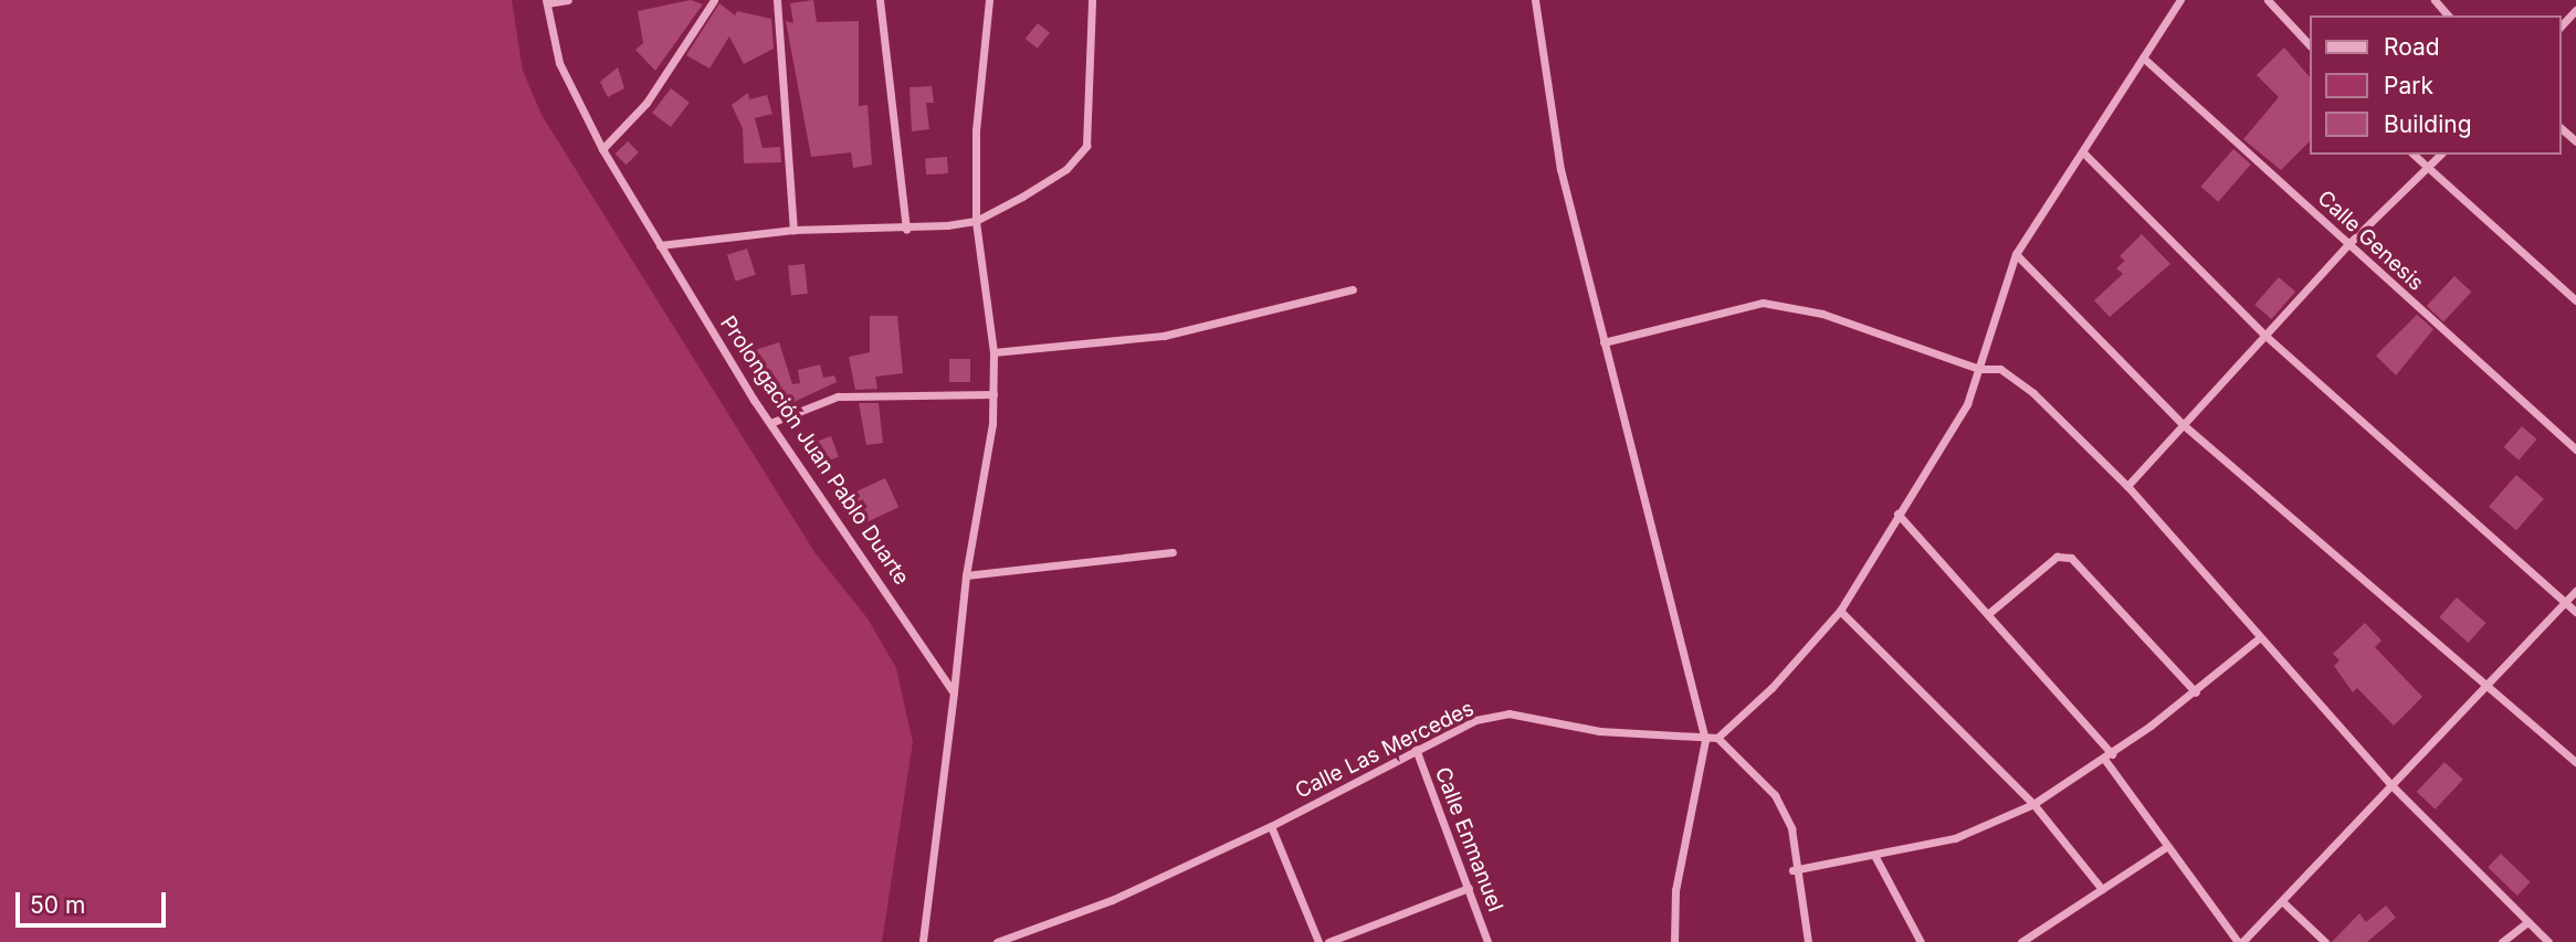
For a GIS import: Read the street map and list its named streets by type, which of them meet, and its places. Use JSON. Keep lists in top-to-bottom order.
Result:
{
  "streets": {
    "street": [
      "Calle Genesis",
      "Prolongación Juan Pablo Duarte",
      "Calle Las Mercedes",
      "Calle Enmanuel"
    ]
  },
  "crossings": [
    ["Calle Las Mercedes", "Calle Enmanuel"]
  ],
  "legend": ["Road", "Park", "Building"],
  "scale_bar": "50 m"
}
